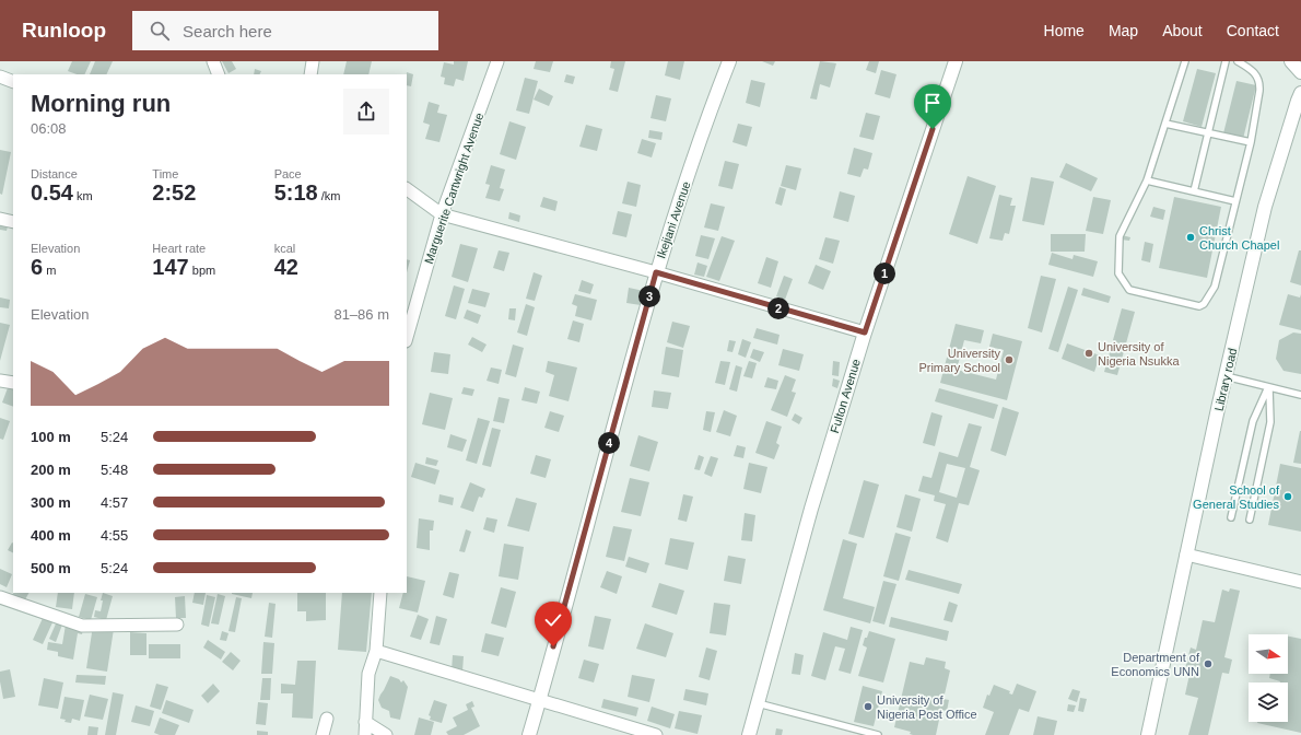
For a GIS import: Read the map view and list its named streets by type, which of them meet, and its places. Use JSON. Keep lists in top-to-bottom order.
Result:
{
  "streets": {
    "street": [
      "Marguerite Cartwright Avenue",
      "Ikejiani Avenue",
      "Library road",
      "Fulton Avenue"
    ]
  },
  "places": [
    "Christ Church Chapel",
    "University of Nigeria Nsukka",
    "University Primary School",
    "School of General Studies",
    "Department of Economics UNN",
    "University of Nigeria Post Office"
  ],
  "north": "right",
  "page": {
    "header": "Runloop",
    "search": "Search here",
    "nav": [
      "Home",
      "Map",
      "About",
      "Contact"
    ],
    "heading": ["Morning run", "06:08"],
    "stats": [
      ["Distance", "0.54 km"],
      ["Time", "2:52"],
      ["Pace", "5:18 /km"],
      ["Elevation", "6 m"],
      ["Heart rate", "147 bpm"],
      ["kcal", "42"]
    ],
    "pins": [
      "1",
      "3",
      "2",
      "4"
    ],
    "chart": ["Elevation", "81–86 m"],
    "list": [
      {
        "name": "100 m",
        "note": "5:24"
      },
      {
        "name": "200 m",
        "note": "5:48"
      },
      {
        "name": "300 m",
        "note": "4:57"
      },
      {
        "name": "400 m",
        "note": "4:55"
      },
      {
        "name": "500 m",
        "note": "5:24"
      }
    ]
  }
}
